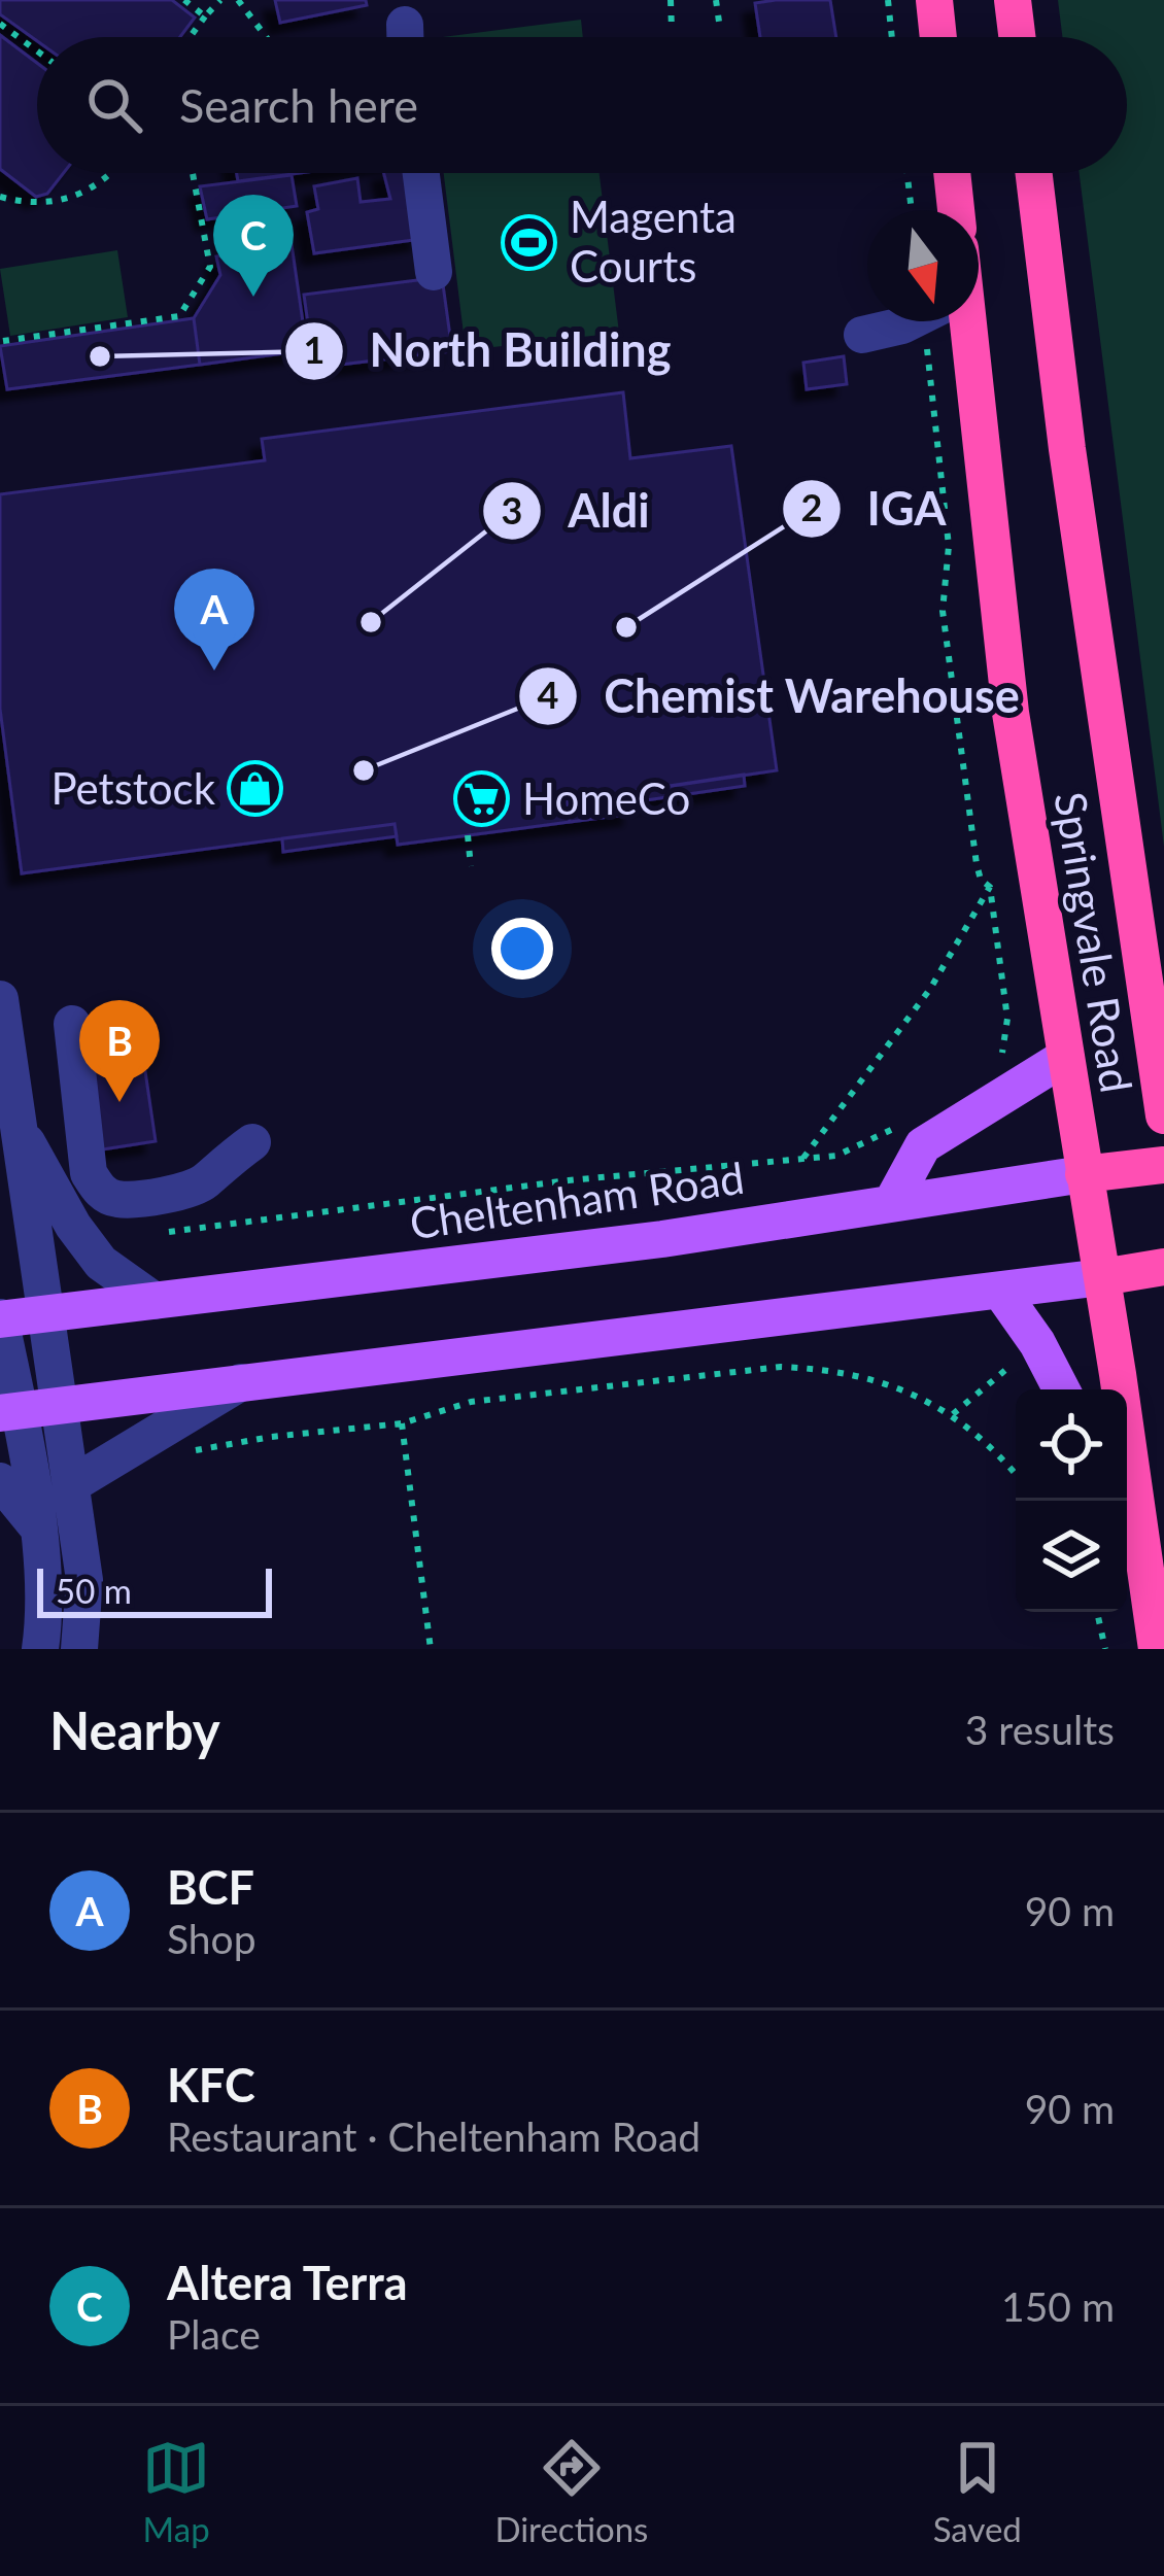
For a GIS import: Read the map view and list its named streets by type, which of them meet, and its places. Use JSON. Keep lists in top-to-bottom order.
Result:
{
  "streets": {
    "highway": ["Springvale Road", "Cheltenham Road"]
  },
  "crossings": [
    ["Springvale Road", "Cheltenham Road"]
  ],
  "places": {
    "sports": ["Magenta Courts"],
    "other": [
      "North Building",
      "Aldi",
      "IGA",
      "Chemist Warehouse"
    ],
    "shop": ["Petstock"],
    "supermarket": ["HomeCo"]
  },
  "scale_bar": "50 m",
  "north": "bottom",
  "page": {
    "search": "Search here",
    "pins": ["C", "A", "B"],
    "scale": "50 m",
    "heading": ["Nearby", "3 results"],
    "list": [
      {
        "mark": "A",
        "name": "BCF",
        "note": "Shop",
        "value": "90 m"
      },
      {
        "mark": "B",
        "name": "KFC",
        "note": "Restaurant · Cheltenham Road",
        "value": "90 m"
      },
      {
        "mark": "C",
        "name": "Altera Terra",
        "note": "Place",
        "value": "150 m"
      }
    ],
    "nav": ["Map", "Directions", "Saved"]
  }
}
